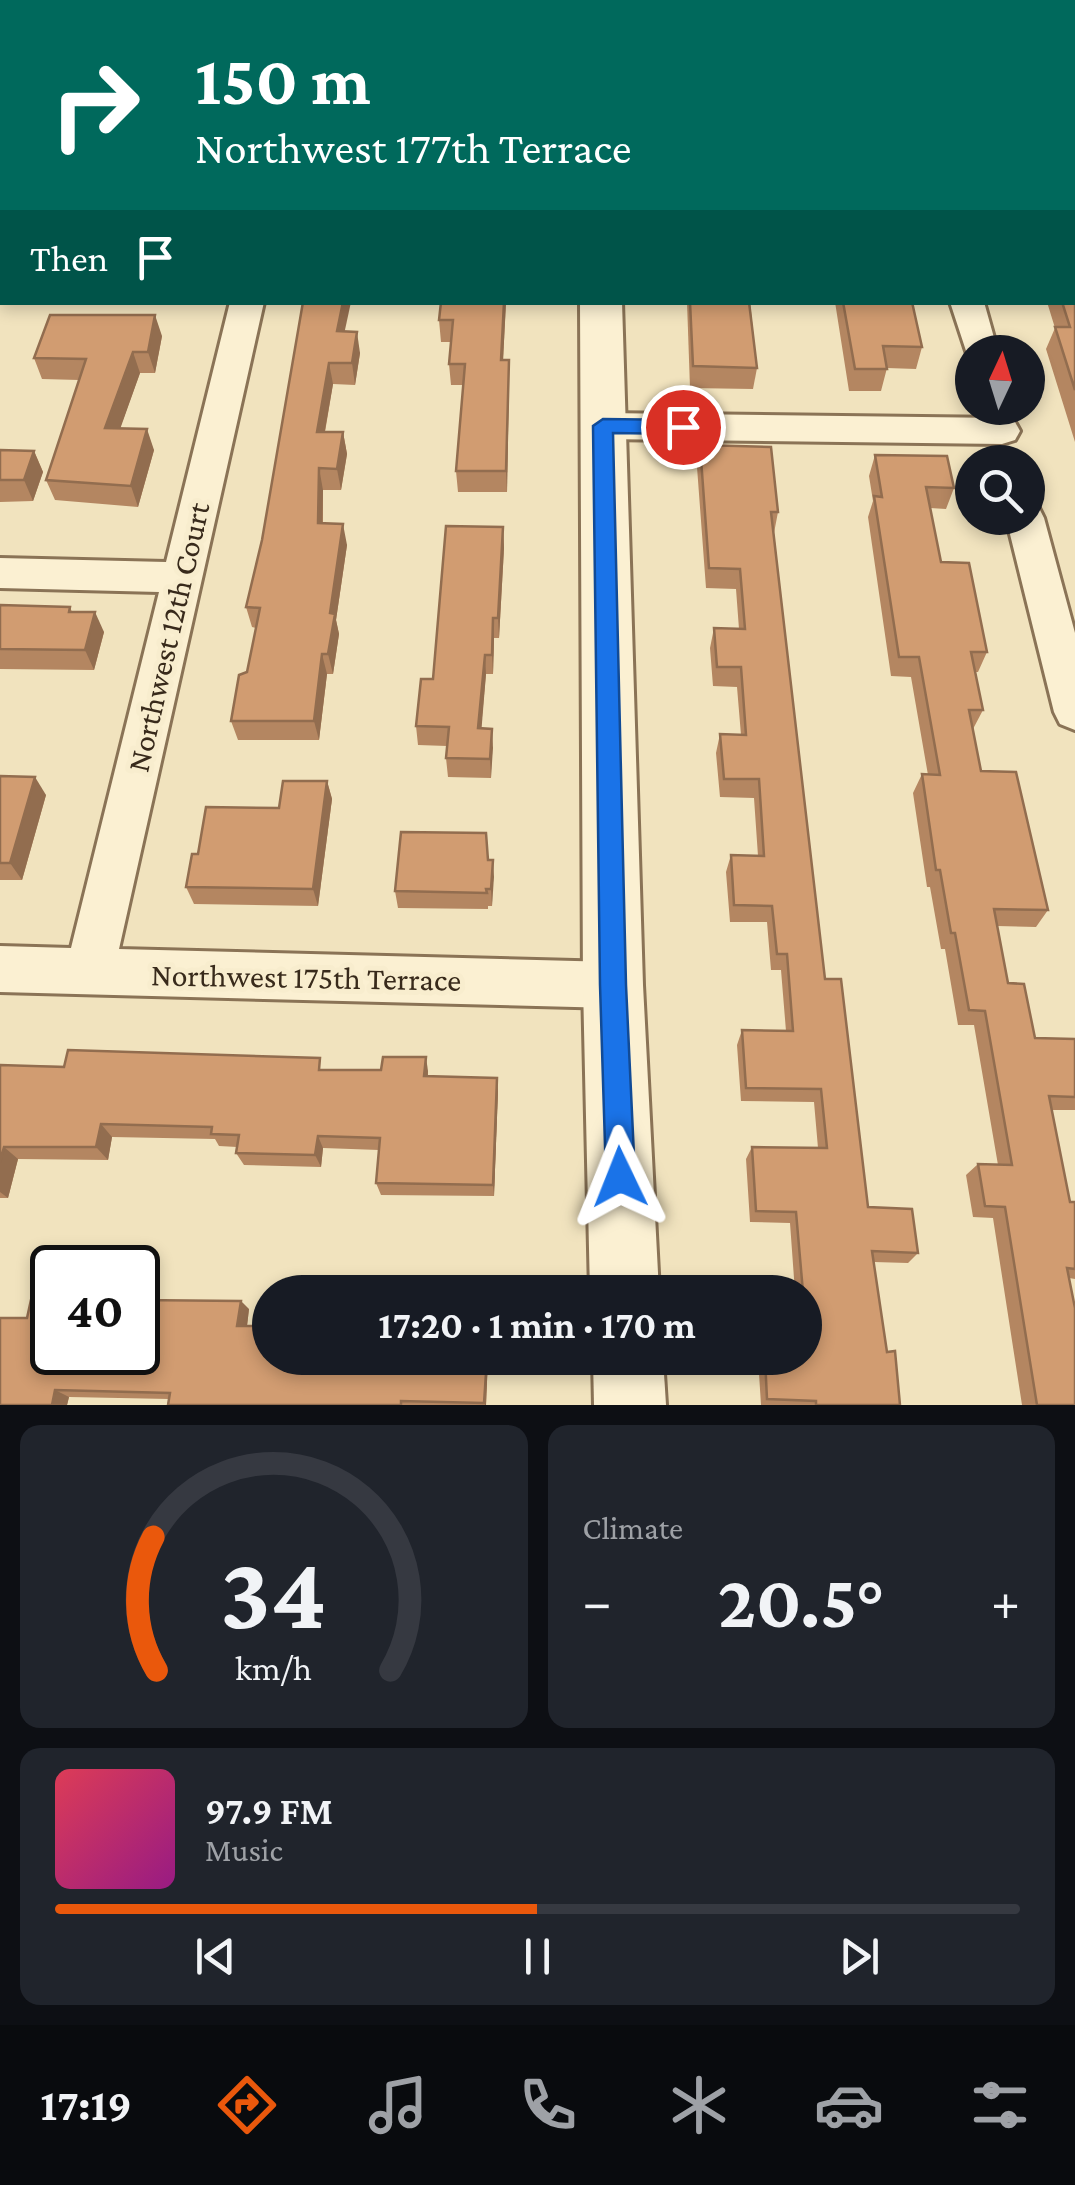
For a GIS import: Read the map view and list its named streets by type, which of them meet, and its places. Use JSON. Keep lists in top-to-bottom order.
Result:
{
  "streets": {
    "street": ["Northwest 12th Court", "Northwest 175th Terrace"]
  },
  "crossings": [
    ["Northwest 12th Court", "Northwest 175th Terrace"]
  ],
  "north": "top",
  "page": {
    "turn": ["150 m", "Northwest 177th Terrace"],
    "then": "Then",
    "limit": "40",
    "trip": "17:20 · 1 min · 170 m",
    "tile": "Climate",
    "heat": ["−", "20.5°", "+"],
    "song": ["97.9 FM", "Music"],
    "tabs": "17:19",
    "gauge": ["34", "km/h"]
  }
}
